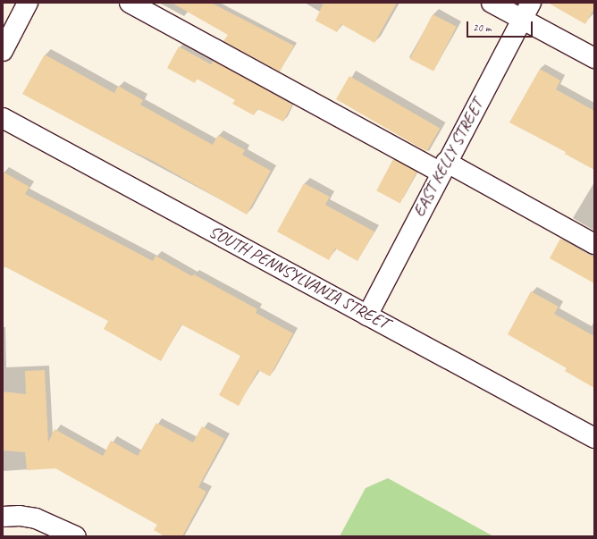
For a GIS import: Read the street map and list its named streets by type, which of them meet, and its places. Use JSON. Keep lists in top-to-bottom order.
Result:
{
  "streets": {
    "street": ["EAST KELLY STREET", "SOUTH PENNSYLVANIA STREET"]
  },
  "crossings": [
    ["EAST KELLY STREET", "SOUTH PENNSYLVANIA STREET"]
  ],
  "scale_bar": "20 m"
}
